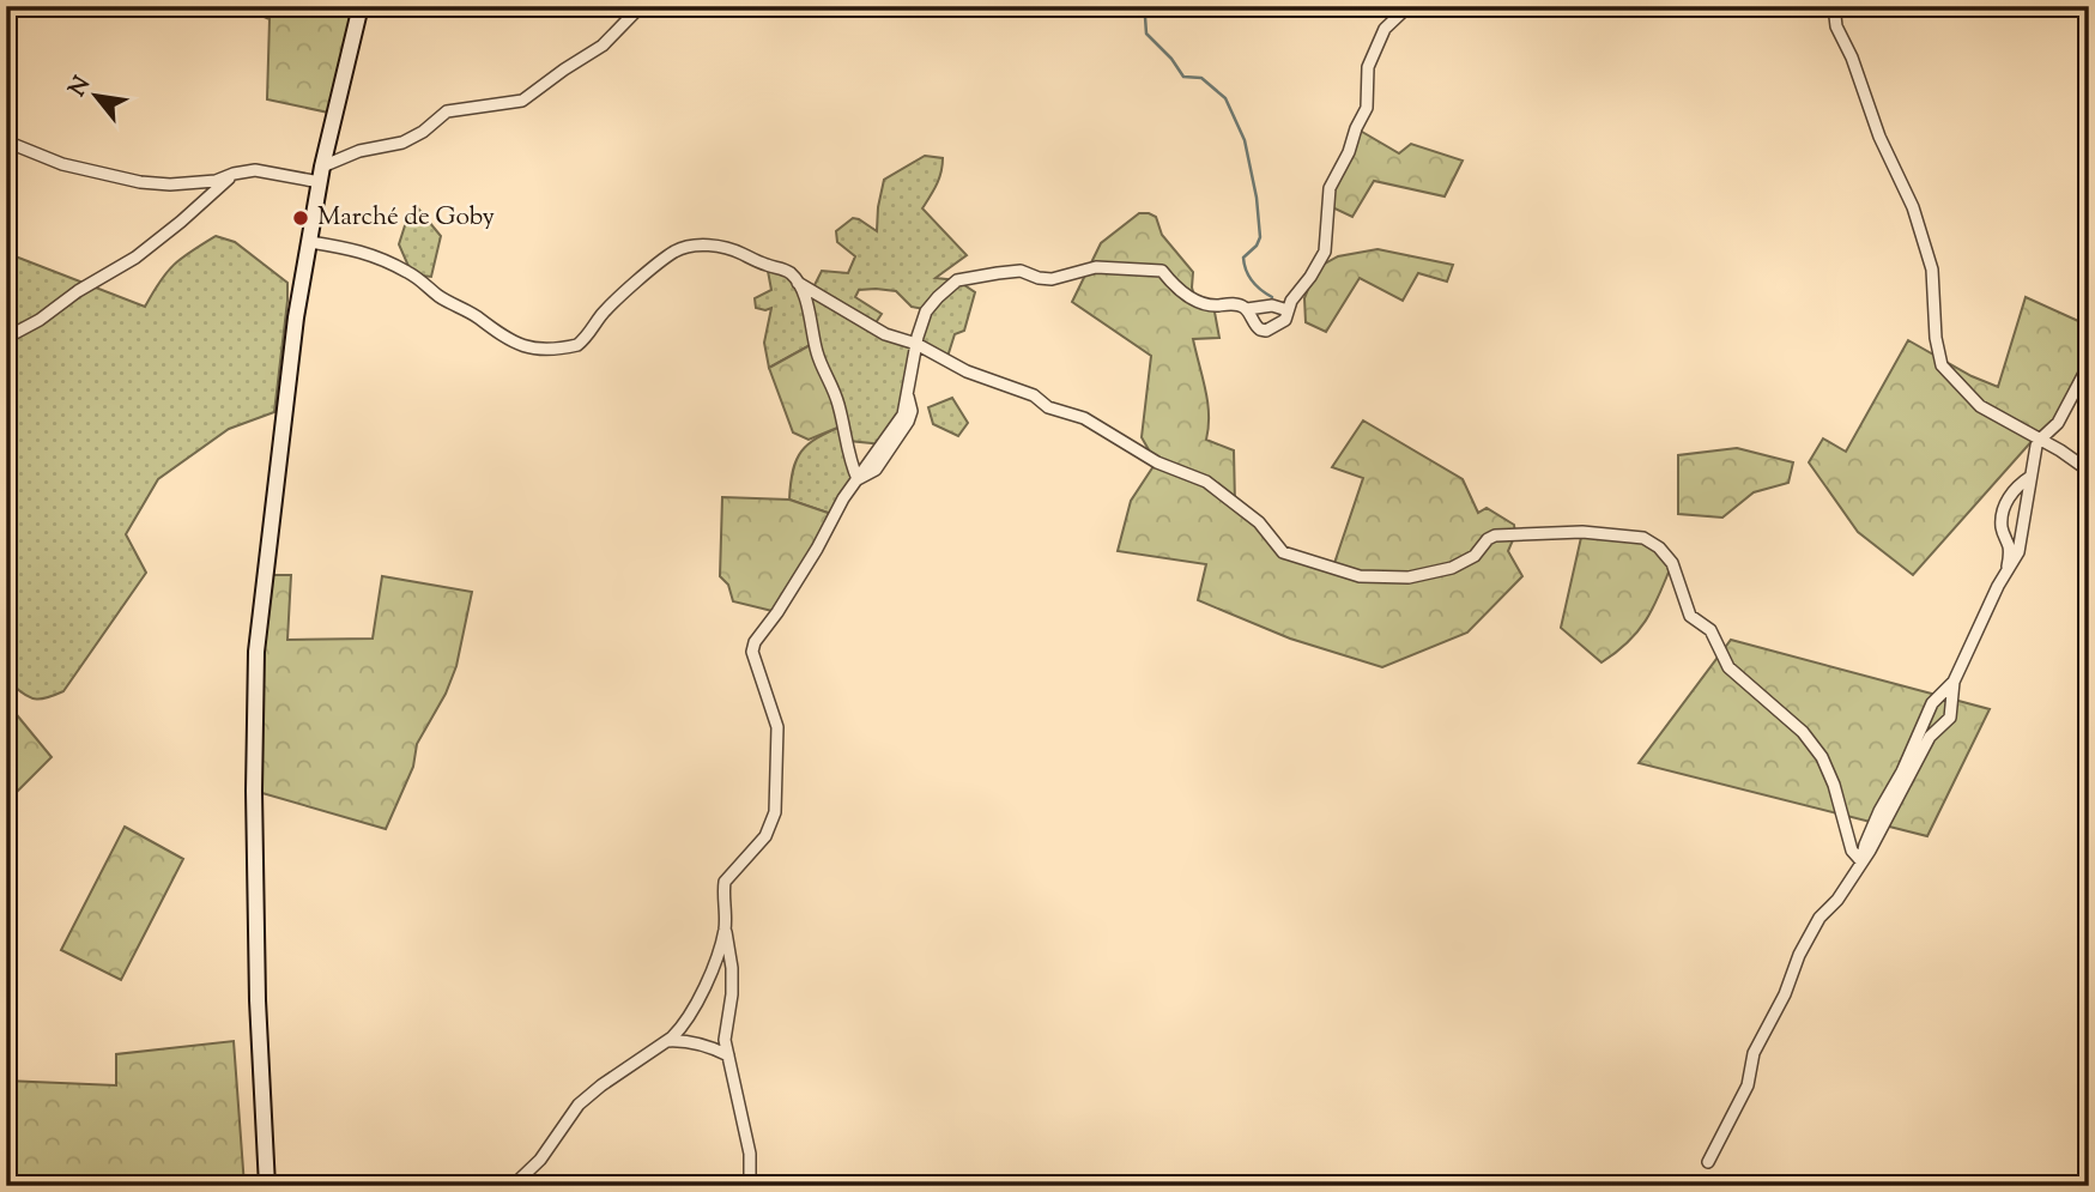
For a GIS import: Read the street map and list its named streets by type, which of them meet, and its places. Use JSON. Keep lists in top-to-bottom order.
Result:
{
  "places": ["Marché de Goby"],
  "north": "top left"
}
